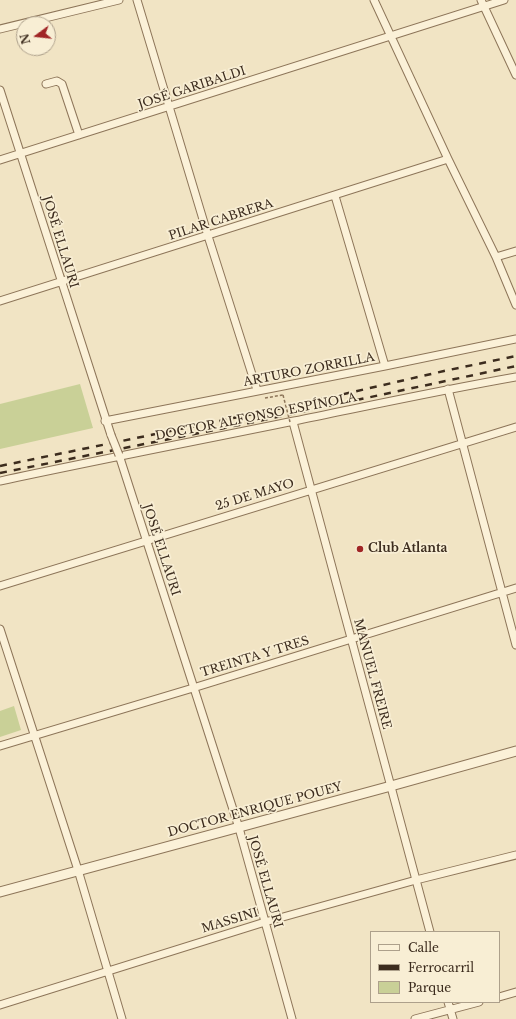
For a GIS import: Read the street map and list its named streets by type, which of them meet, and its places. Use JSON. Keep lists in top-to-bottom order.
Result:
{
  "streets": {
    "street": [
      "JOSÉ GARIBALDI",
      "PILAR CABRERA",
      "JOSÉ ELLAURI",
      "ARTURO ZORRILLA",
      "DOCTOR ALFONSO ESPÍNOLA",
      "25 DE MAYO",
      "TREINTA Y TRES",
      "MANUEL FREIRE",
      "DOCTOR ENRIQUE POUEY",
      "MASSINI"
    ]
  },
  "crossings": [
    ["JOSÉ GARIBALDI", "JOSÉ ELLAURI"],
    ["PILAR CABRERA", "JOSÉ ELLAURI"],
    ["JOSÉ ELLAURI", "ARTURO ZORRILLA"],
    ["JOSÉ ELLAURI", "DOCTOR ALFONSO ESPÍNOLA"],
    ["JOSÉ ELLAURI", "25 DE MAYO"],
    ["JOSÉ ELLAURI", "TREINTA Y TRES"],
    ["JOSÉ ELLAURI", "DOCTOR ENRIQUE POUEY"],
    ["JOSÉ ELLAURI", "MASSINI"],
    ["DOCTOR ALFONSO ESPÍNOLA", "MANUEL FREIRE"],
    ["25 DE MAYO", "MANUEL FREIRE"],
    ["TREINTA Y TRES", "MANUEL FREIRE"],
    ["MANUEL FREIRE", "DOCTOR ENRIQUE POUEY"],
    ["MANUEL FREIRE", "MASSINI"]
  ],
  "places": ["Club Atlanta"],
  "legend": ["Calle", "Ferrocarril", "Parque"],
  "north": "left"
}
